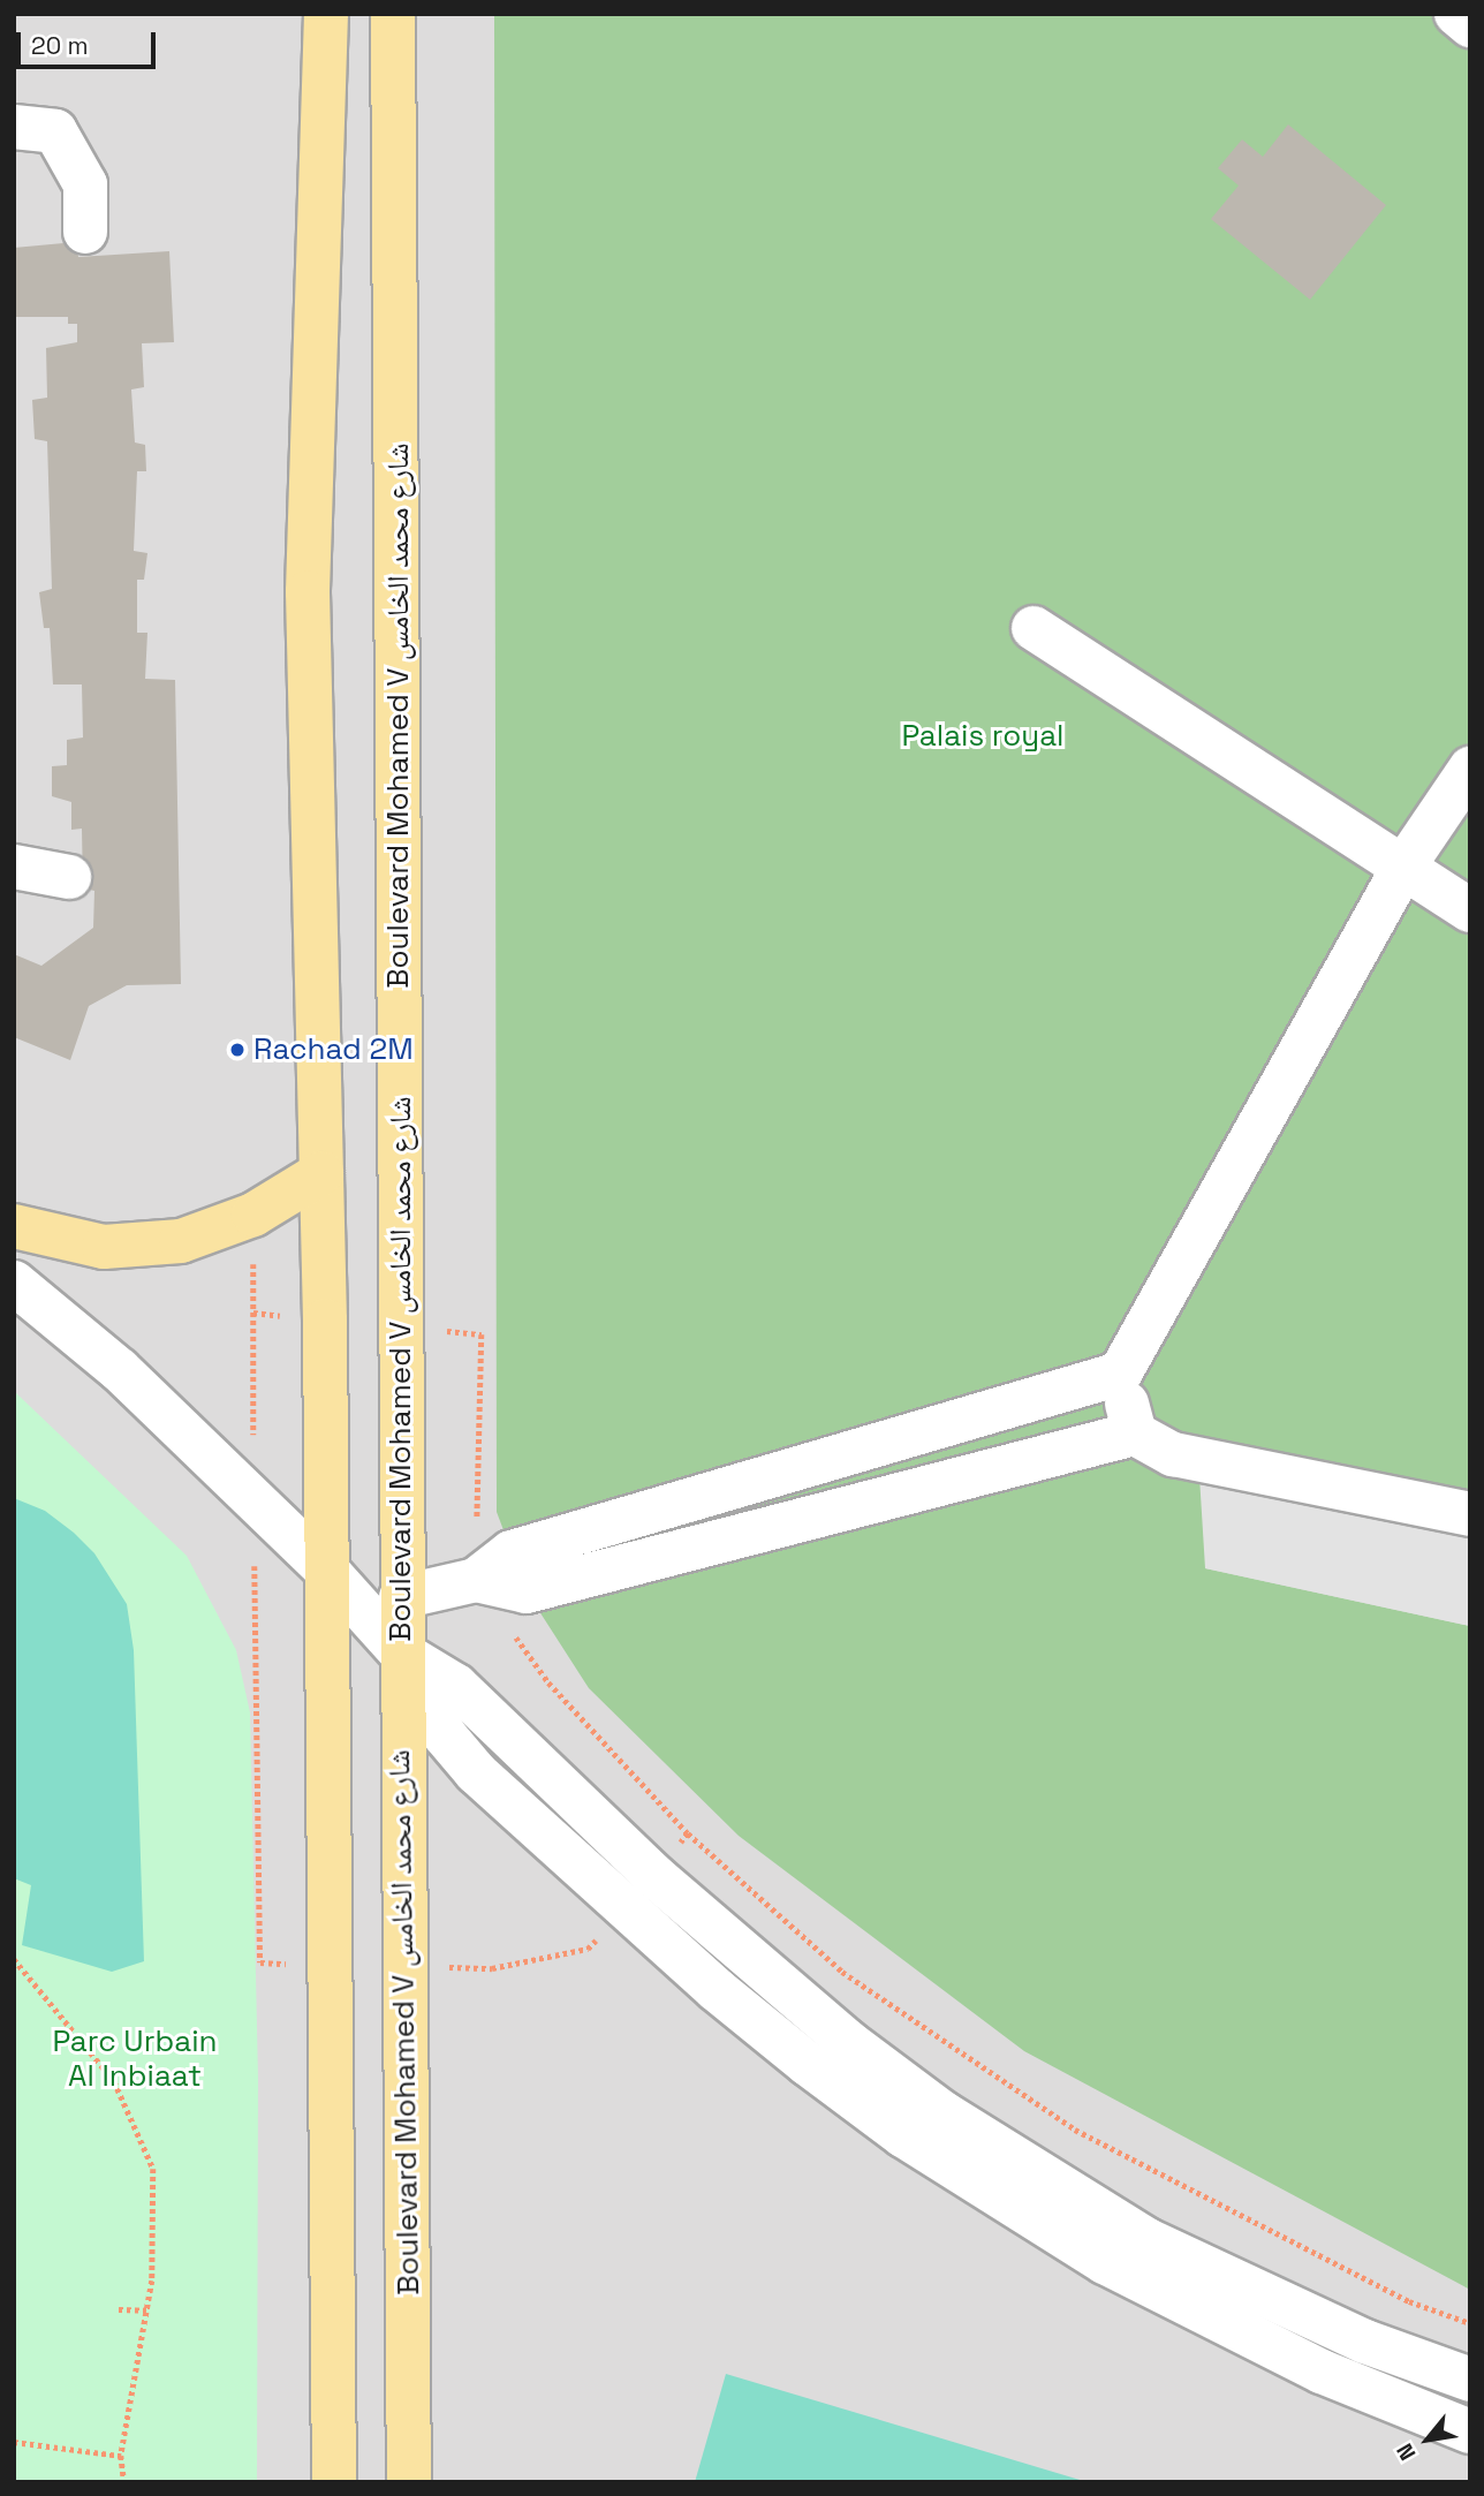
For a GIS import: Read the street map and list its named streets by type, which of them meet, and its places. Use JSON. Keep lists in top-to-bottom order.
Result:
{
  "streets": {
    "main road": ["Boulevard Mohamed V شارع محمد الخامس"]
  },
  "parks": ["Palais royal", "Parc Urbain Al Inbiaat"],
  "places": ["Rachad 2M"],
  "scale_bar": "20 m",
  "north": "bottom left"
}
